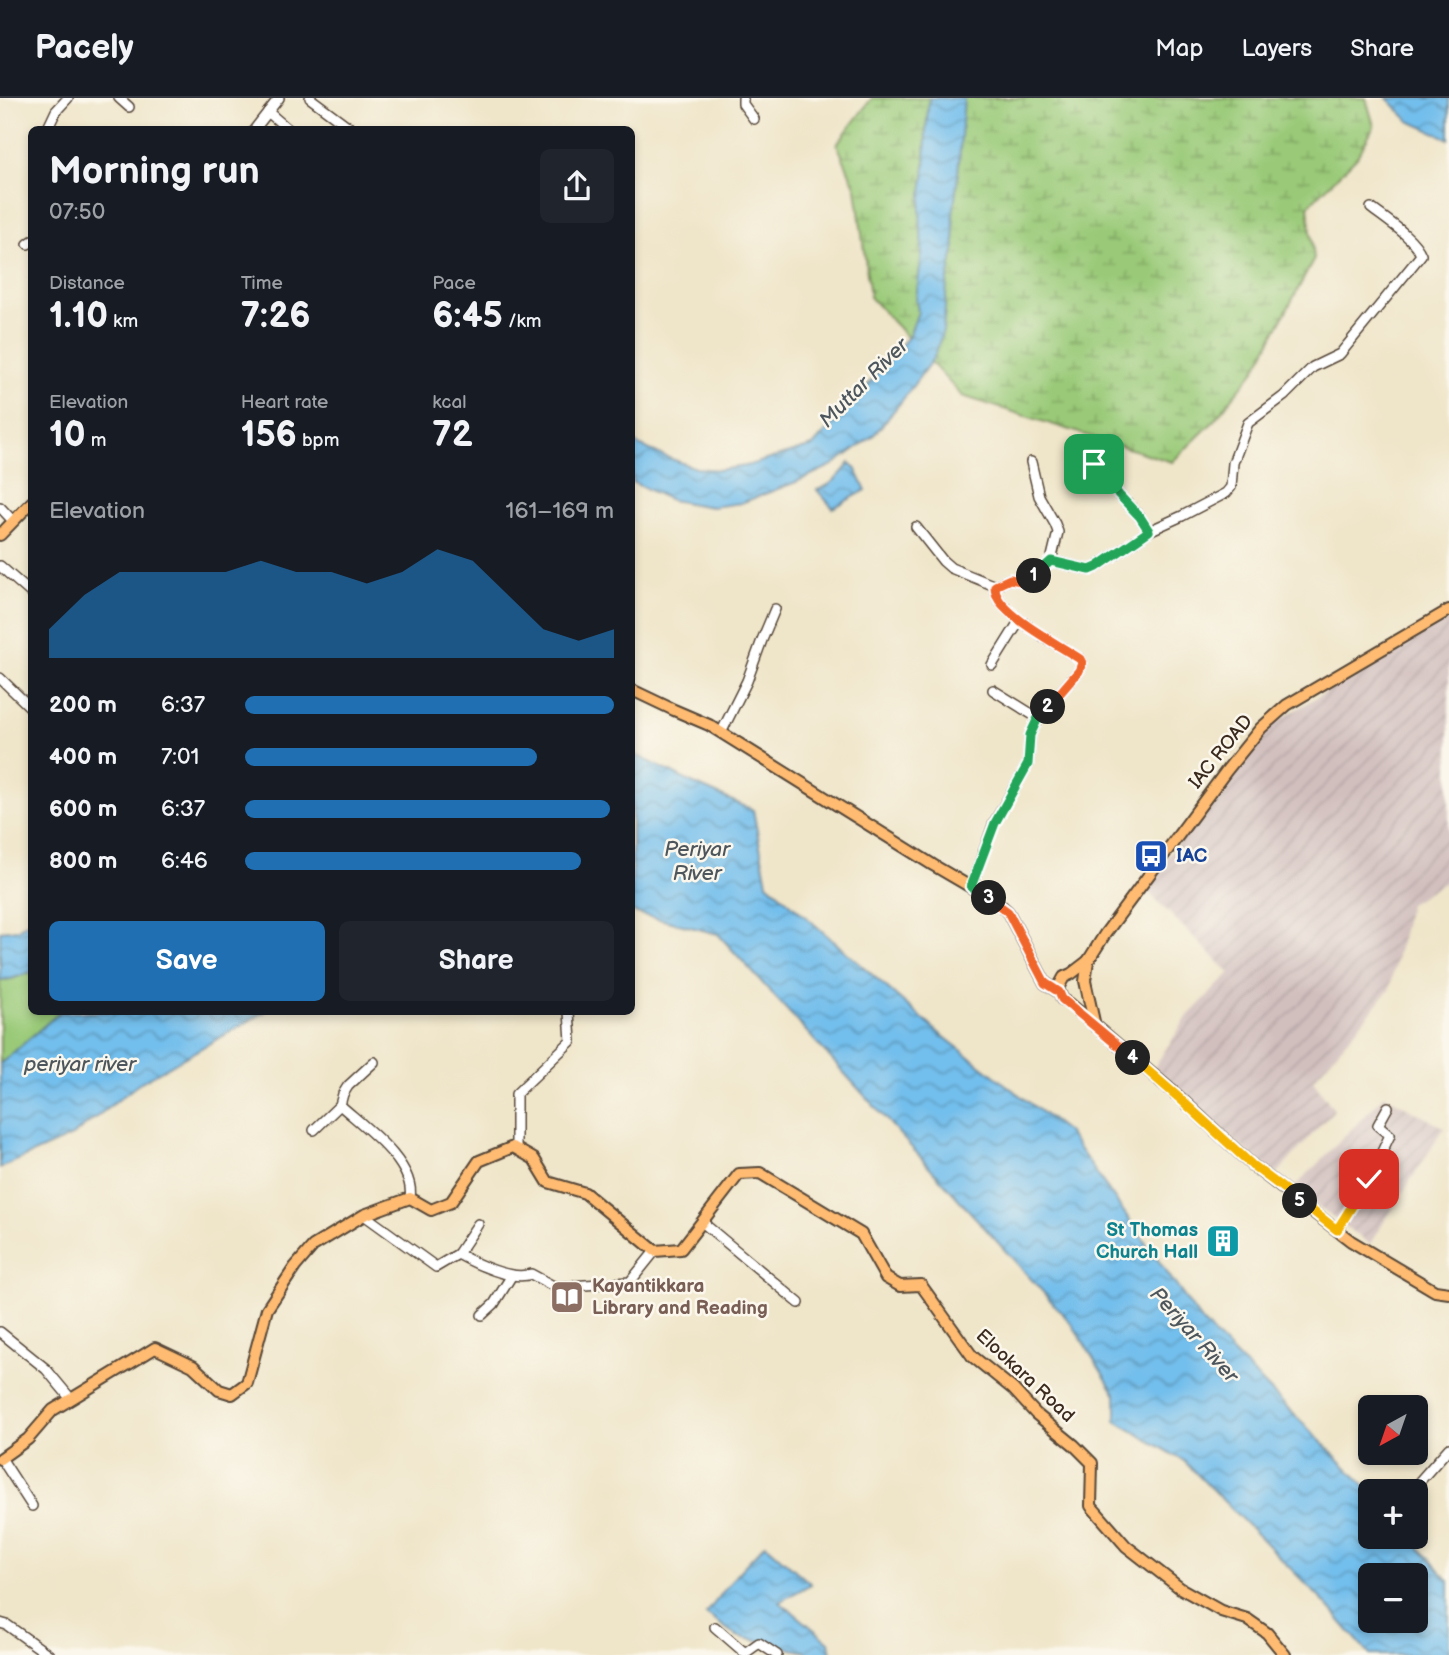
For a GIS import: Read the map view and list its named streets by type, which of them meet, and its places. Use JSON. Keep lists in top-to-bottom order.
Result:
{
  "streets": {
    "main road": ["IAC ROAD", "Elookara Road"]
  },
  "water": ["Muttar River", "Periyar River", "periyar river"],
  "places": {
    "bus stop": ["IAC"],
    "building": ["St Thomas Church Hall"],
    "library": ["Kayantikkara Library and Reading"]
  },
  "north": "bottom left",
  "page": {
    "header": "Pacely",
    "nav": ["Map", "Layers", "Share"],
    "heading": ["Morning run", "07:50"],
    "stats": [
      ["Distance", "1.10 km"],
      ["Time", "7:26"],
      ["Pace", "6:45 /km"],
      ["Elevation", "10 m"],
      ["Heart rate", "156 bpm"],
      ["kcal", "72"]
    ],
    "chart": ["Elevation", "161–169 m"],
    "pins": [
      "1",
      "2",
      "3",
      "4",
      "5"
    ],
    "list": [
      {
        "name": "200 m",
        "note": "6:37"
      },
      {
        "name": "400 m",
        "note": "7:01"
      },
      {
        "name": "600 m",
        "note": "6:37"
      },
      {
        "name": "800 m",
        "note": "6:46"
      }
    ],
    "buttons": ["Save", "Share"],
    "map_buttons": ["+", "−"]
  }
}
